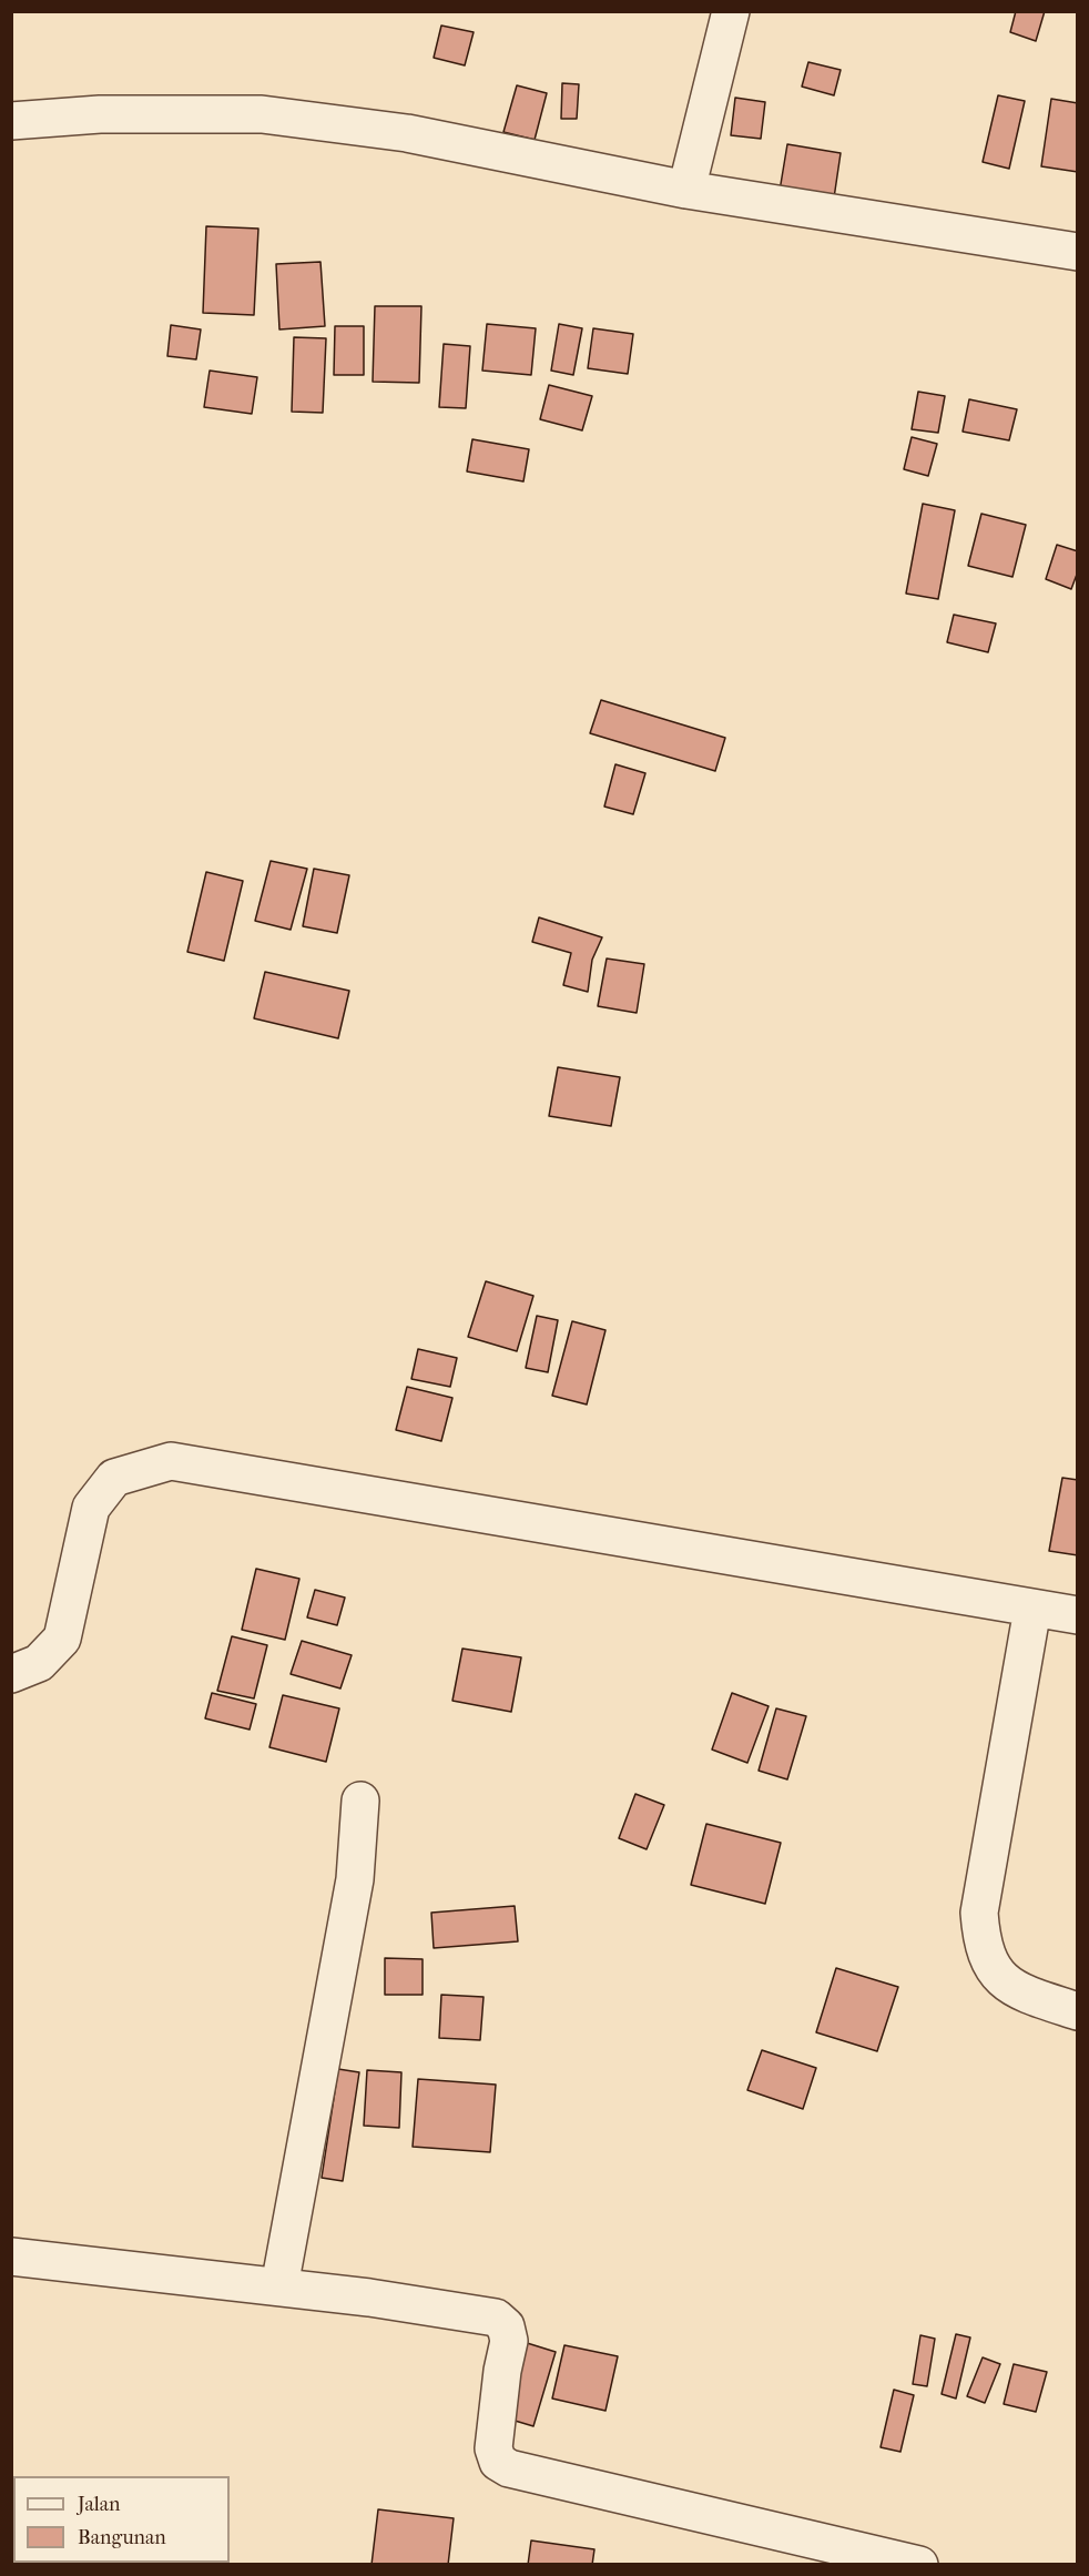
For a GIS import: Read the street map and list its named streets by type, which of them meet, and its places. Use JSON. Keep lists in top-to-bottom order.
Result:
{
  "legend": ["Jalan", "Bangunan"]
}
